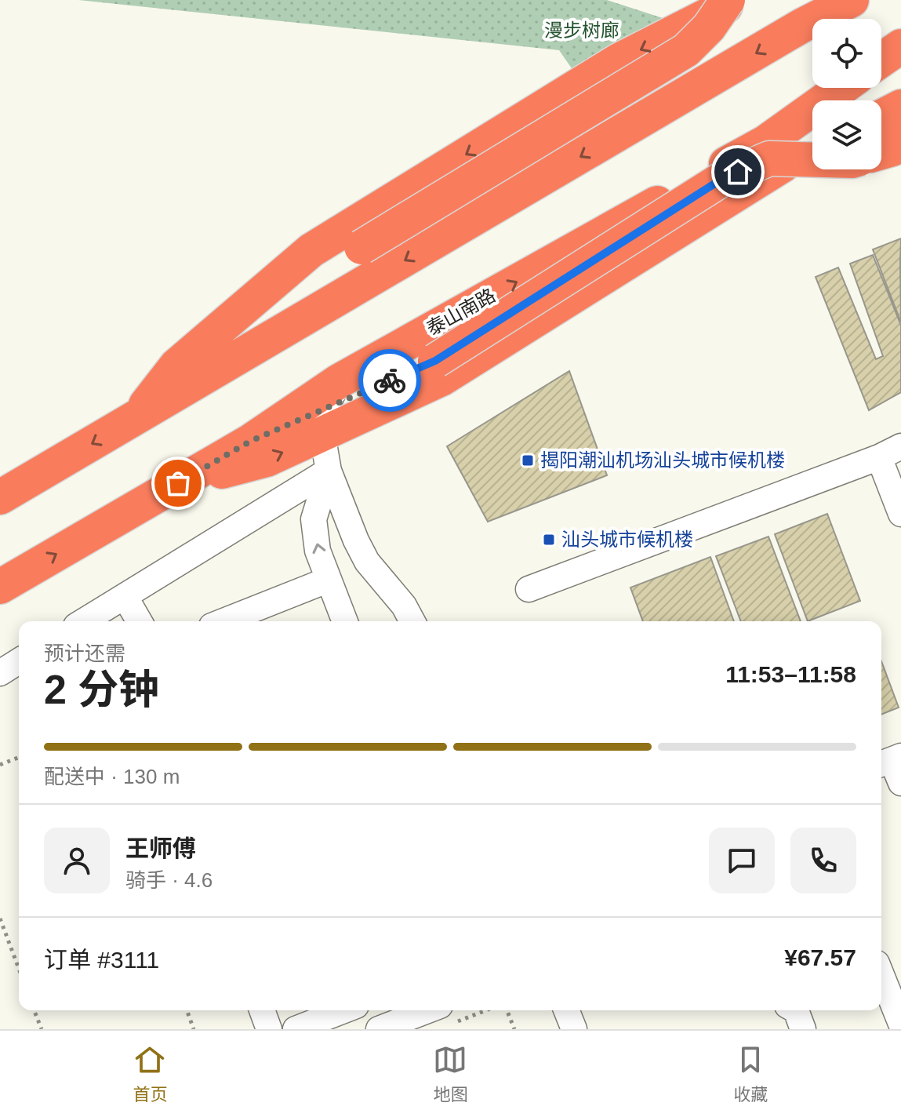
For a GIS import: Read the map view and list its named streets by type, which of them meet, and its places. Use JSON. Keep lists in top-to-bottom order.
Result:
{
  "streets": {
    "highway": ["泰山南路"]
  },
  "parks": ["漫步树廊"],
  "places": {
    "transit": ["揭阳潮汕机场汕头城市候机楼", "汕头城市候机楼"]
  },
  "page": {
    "heading": ["2 分钟", "预计还需", "11:53–11:58"],
    "panel": [
      "王师傅",
      "骑手 · 4.6",
      "订单 #3111",
      "¥67.57"
    ],
    "bar": "配送中 · 130 m",
    "tabs": ["首页", "地图", "收藏"]
  }
}
